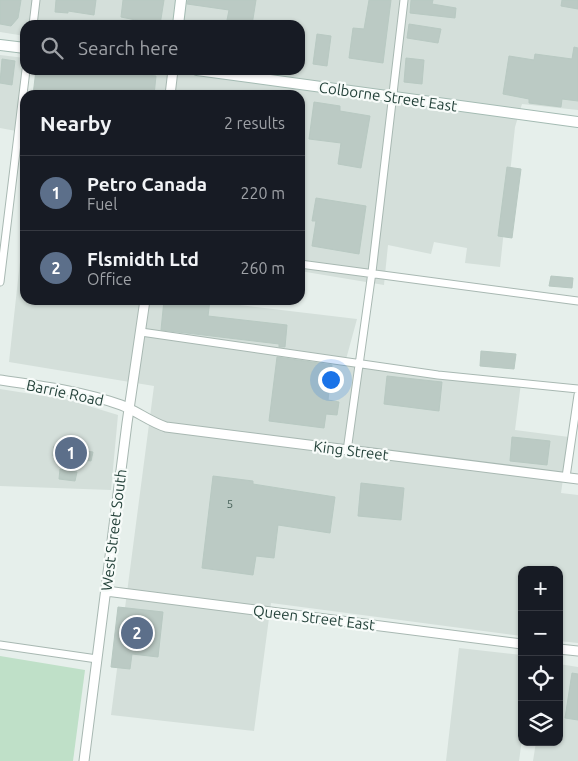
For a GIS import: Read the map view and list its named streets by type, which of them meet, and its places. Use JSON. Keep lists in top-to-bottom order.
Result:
{
  "streets": {
    "main road": ["Colborne Street East"],
    "street": [
      "Barrie Road",
      "King Street",
      "West Street South",
      "Queen Street East"
    ]
  },
  "crossings": [
    ["Barrie Road", "King Street"],
    ["Barrie Road", "West Street South"],
    ["King Street", "West Street South"],
    ["West Street South", "Queen Street East"]
  ],
  "house_numbers": ["5"],
  "page": {
    "search": "Search here",
    "heading": ["Nearby", "2 results"],
    "list": [
      {
        "mark": "1",
        "name": "Petro Canada",
        "note": "Fuel",
        "value": "220 m"
      },
      {
        "mark": "2",
        "name": "Flsmidth Ltd",
        "note": "Office",
        "value": "260 m"
      }
    ],
    "pins": ["1", "2"],
    "map_buttons": ["+", "−"]
  }
}
